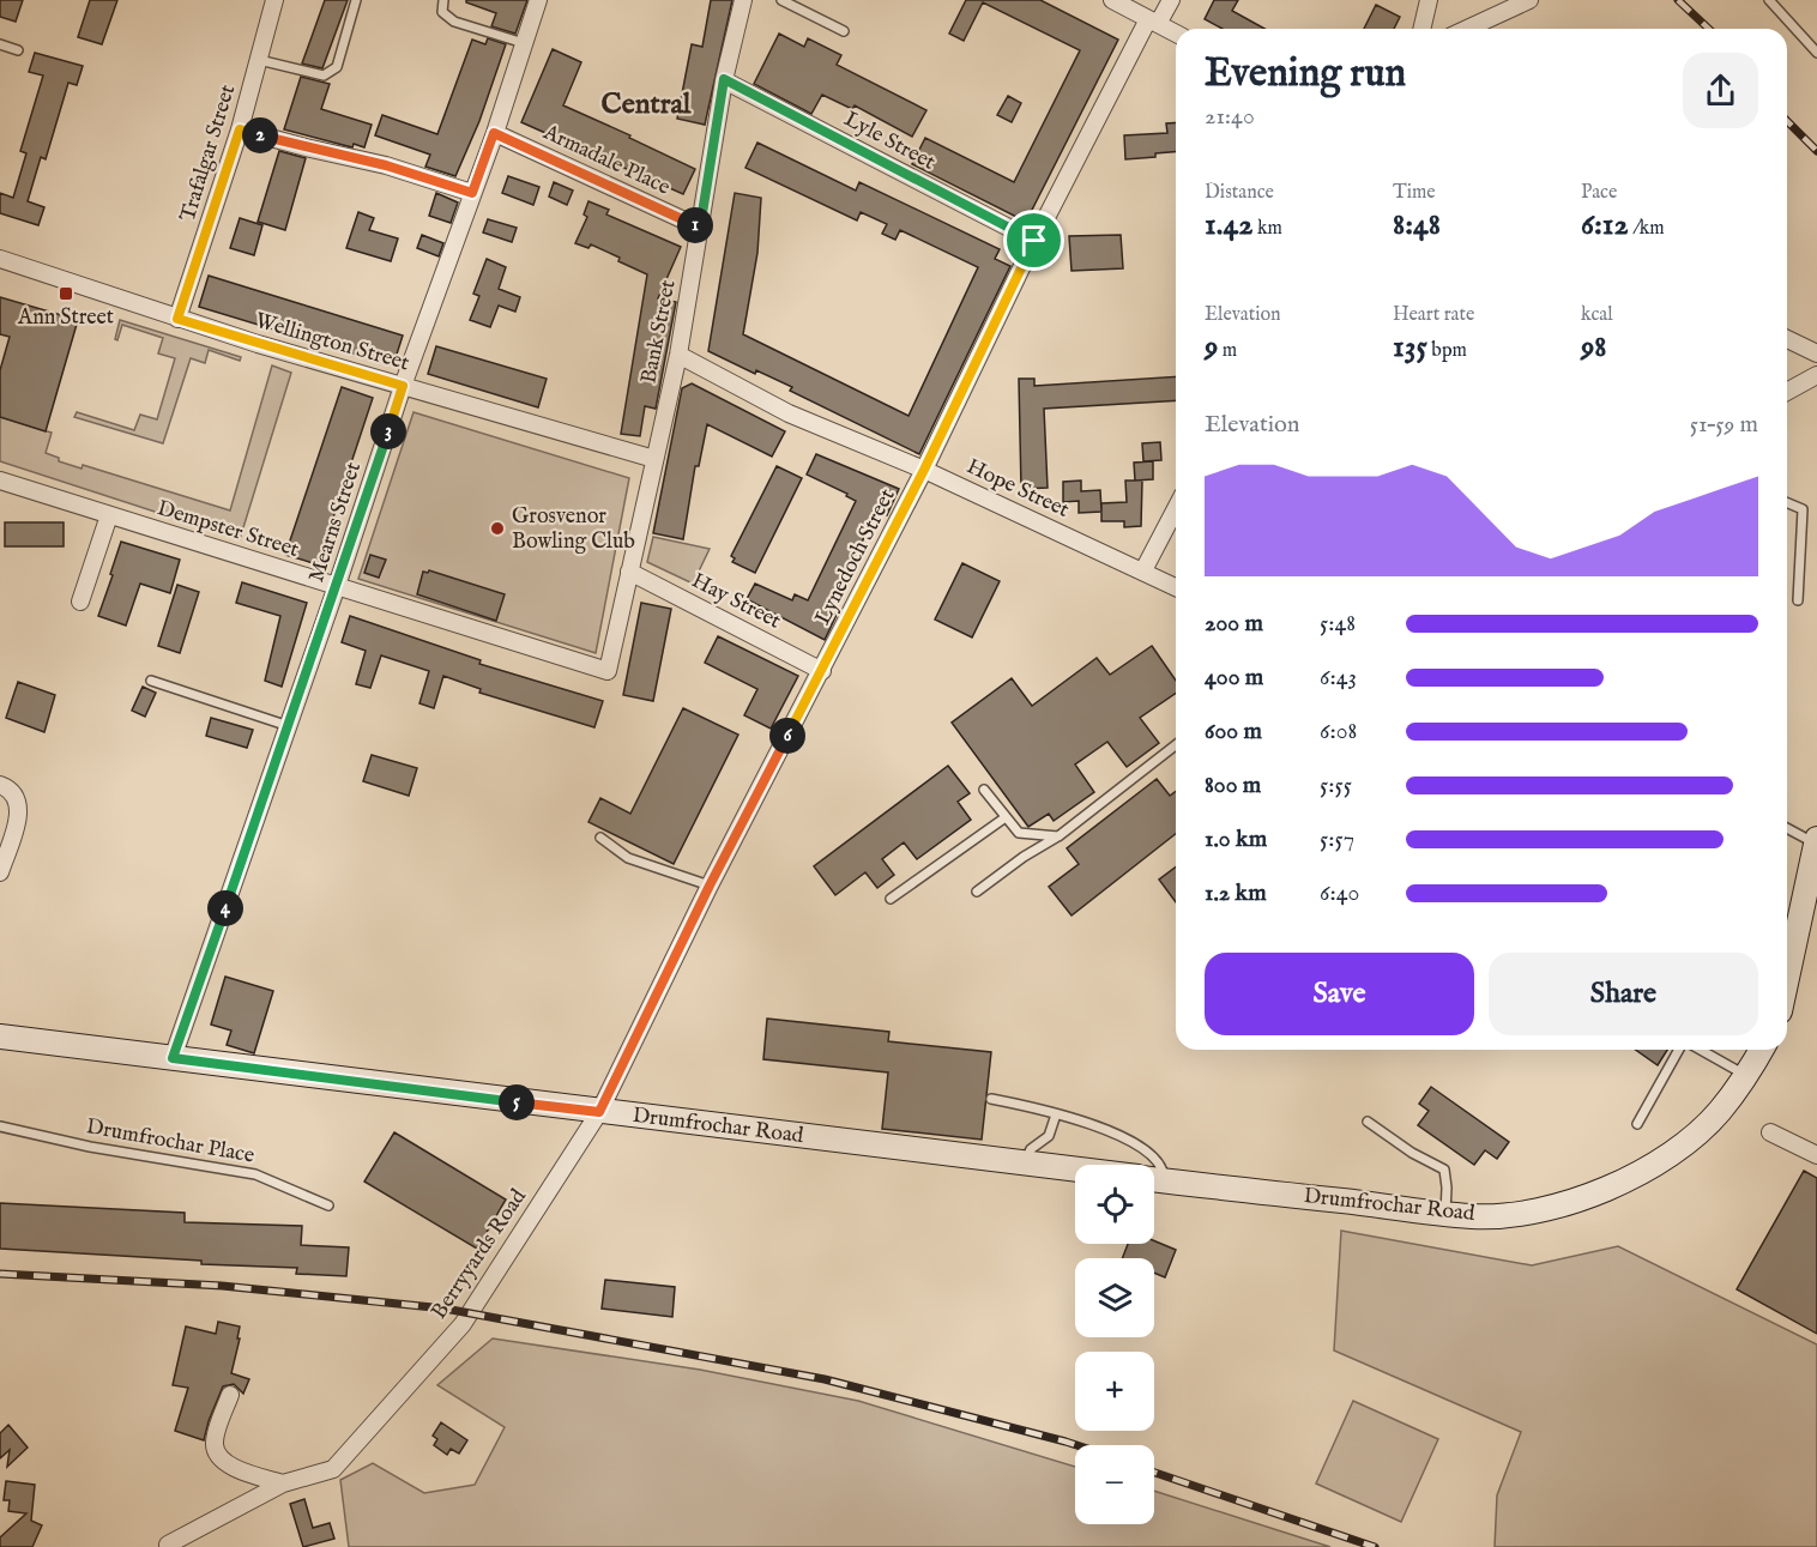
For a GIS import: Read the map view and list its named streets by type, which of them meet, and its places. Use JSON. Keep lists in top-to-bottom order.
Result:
{
  "streets": {
    "main road": ["Drumfrochar Road"],
    "street": [
      "Lyle Street",
      "Trafalgar Street",
      "Armadale Place",
      "Bank Street",
      "Wellington Street",
      "Hope Street",
      "Mearns Street",
      "Dempster Street",
      "Lynedoch Street",
      "Hay Street",
      "Berryyards Road"
    ],
    "lane": ["Drumfrochar Place"]
  },
  "crossings": [
    ["Lyle Street", "Bank Street"],
    ["Lyle Street", "Lynedoch Street"],
    ["Trafalgar Street", "Wellington Street"],
    ["Armadale Place", "Bank Street"],
    ["Armadale Place", "Mearns Street"],
    ["Bank Street", "Wellington Street"],
    ["Bank Street", "Hope Street"],
    ["Bank Street", "Dempster Street"],
    ["Bank Street", "Hay Street"],
    ["Wellington Street", "Mearns Street"],
    ["Hope Street", "Lynedoch Street"],
    ["Mearns Street", "Dempster Street"],
    ["Mearns Street", "Drumfrochar Road"],
    ["Lynedoch Street", "Hay Street"],
    ["Lynedoch Street", "Drumfrochar Road"],
    ["Lynedoch Street", "Berryyards Road"],
    ["Drumfrochar Road", "Berryyards Road"]
  ],
  "districts": ["Central"],
  "places": {
    "transit": ["Ann Street"],
    "other": ["Grosvenor Bowling Club"]
  },
  "page": {
    "heading": ["Evening run", "21:40"],
    "pins": [
      "2",
      "1",
      "3",
      "6",
      "4",
      "5"
    ],
    "stats": [
      ["Distance", "1.42 km"],
      ["Time", "8:48"],
      ["Pace", "6:12 /km"],
      ["Elevation", "9 m"],
      ["Heart rate", "135 bpm"],
      ["kcal", "98"]
    ],
    "chart": ["Elevation", "51–59 m"],
    "list": [
      {
        "name": "200 m",
        "note": "5:48"
      },
      {
        "name": "400 m",
        "note": "6:43"
      },
      {
        "name": "600 m",
        "note": "6:08"
      },
      {
        "name": "800 m",
        "note": "5:55"
      },
      {
        "name": "1.0 km",
        "note": "5:57"
      },
      {
        "name": "1.2 km",
        "note": "6:40"
      }
    ],
    "buttons": ["Save", "Share"],
    "map_buttons": ["+", "−"]
  }
}
